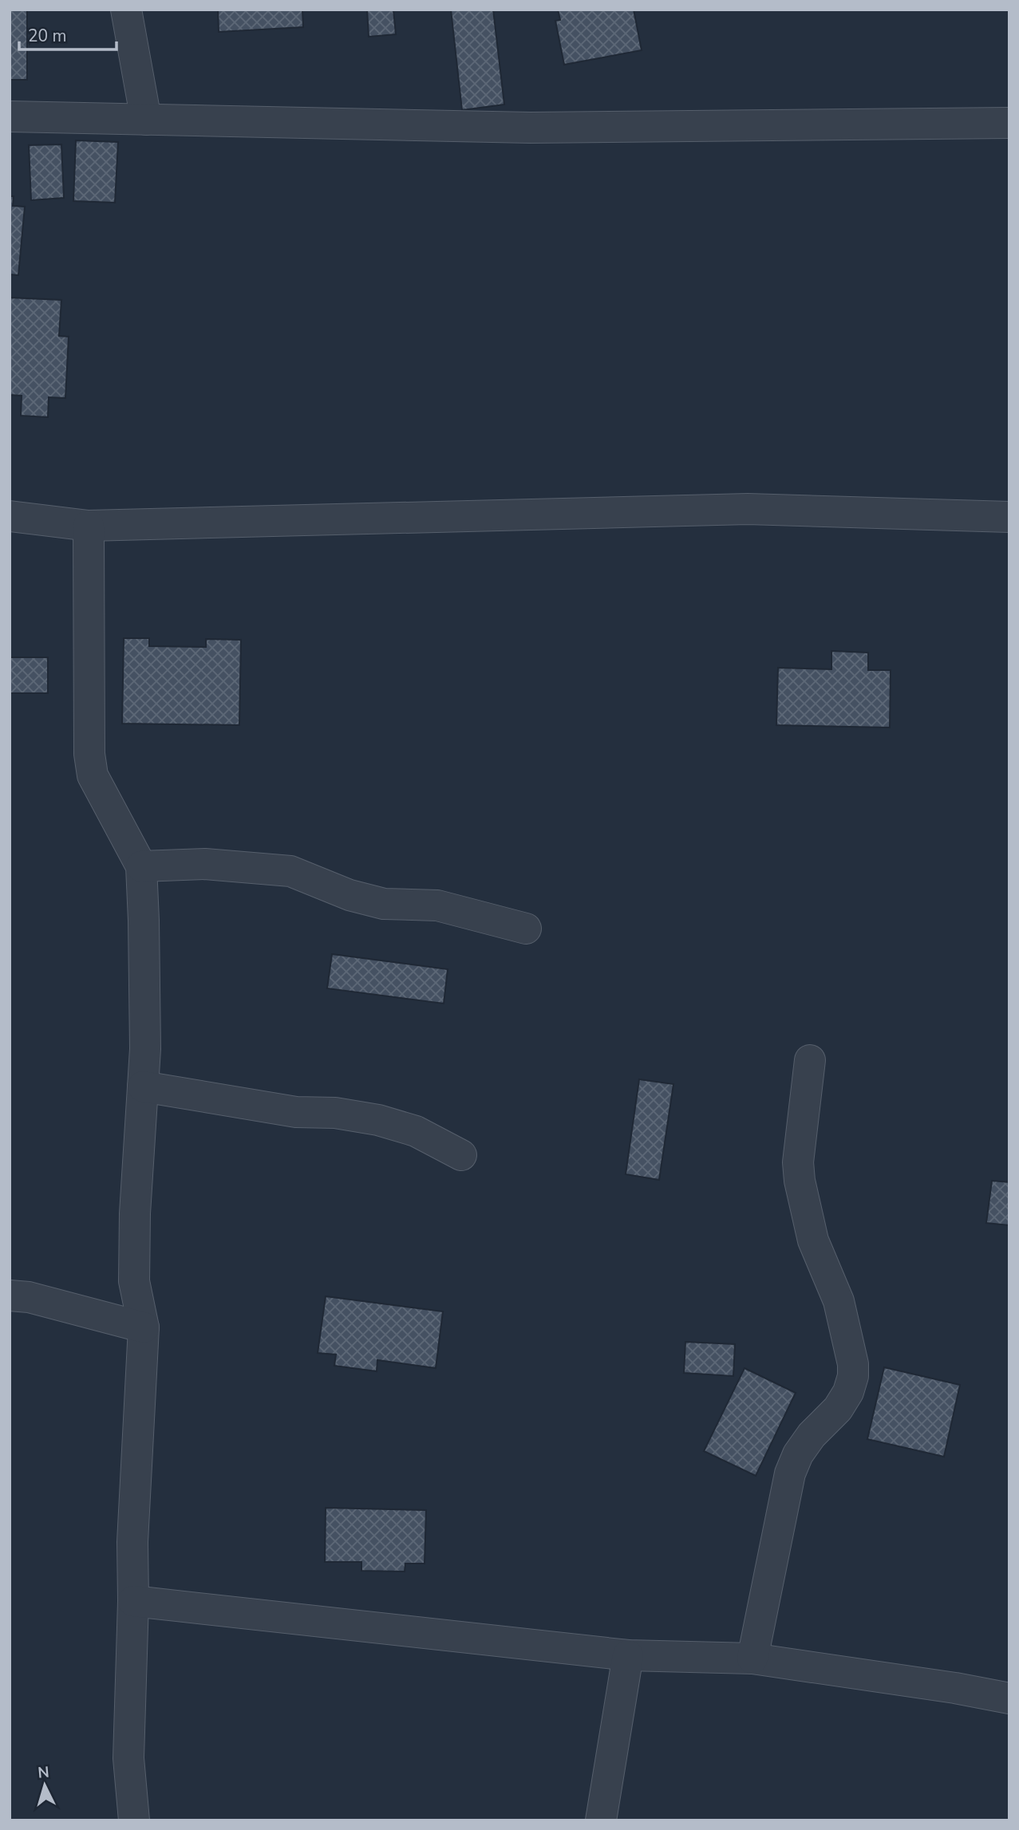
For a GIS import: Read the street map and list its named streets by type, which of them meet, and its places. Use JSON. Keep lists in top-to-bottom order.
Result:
{
  "scale_bar": "20 m",
  "north": "top"
}
